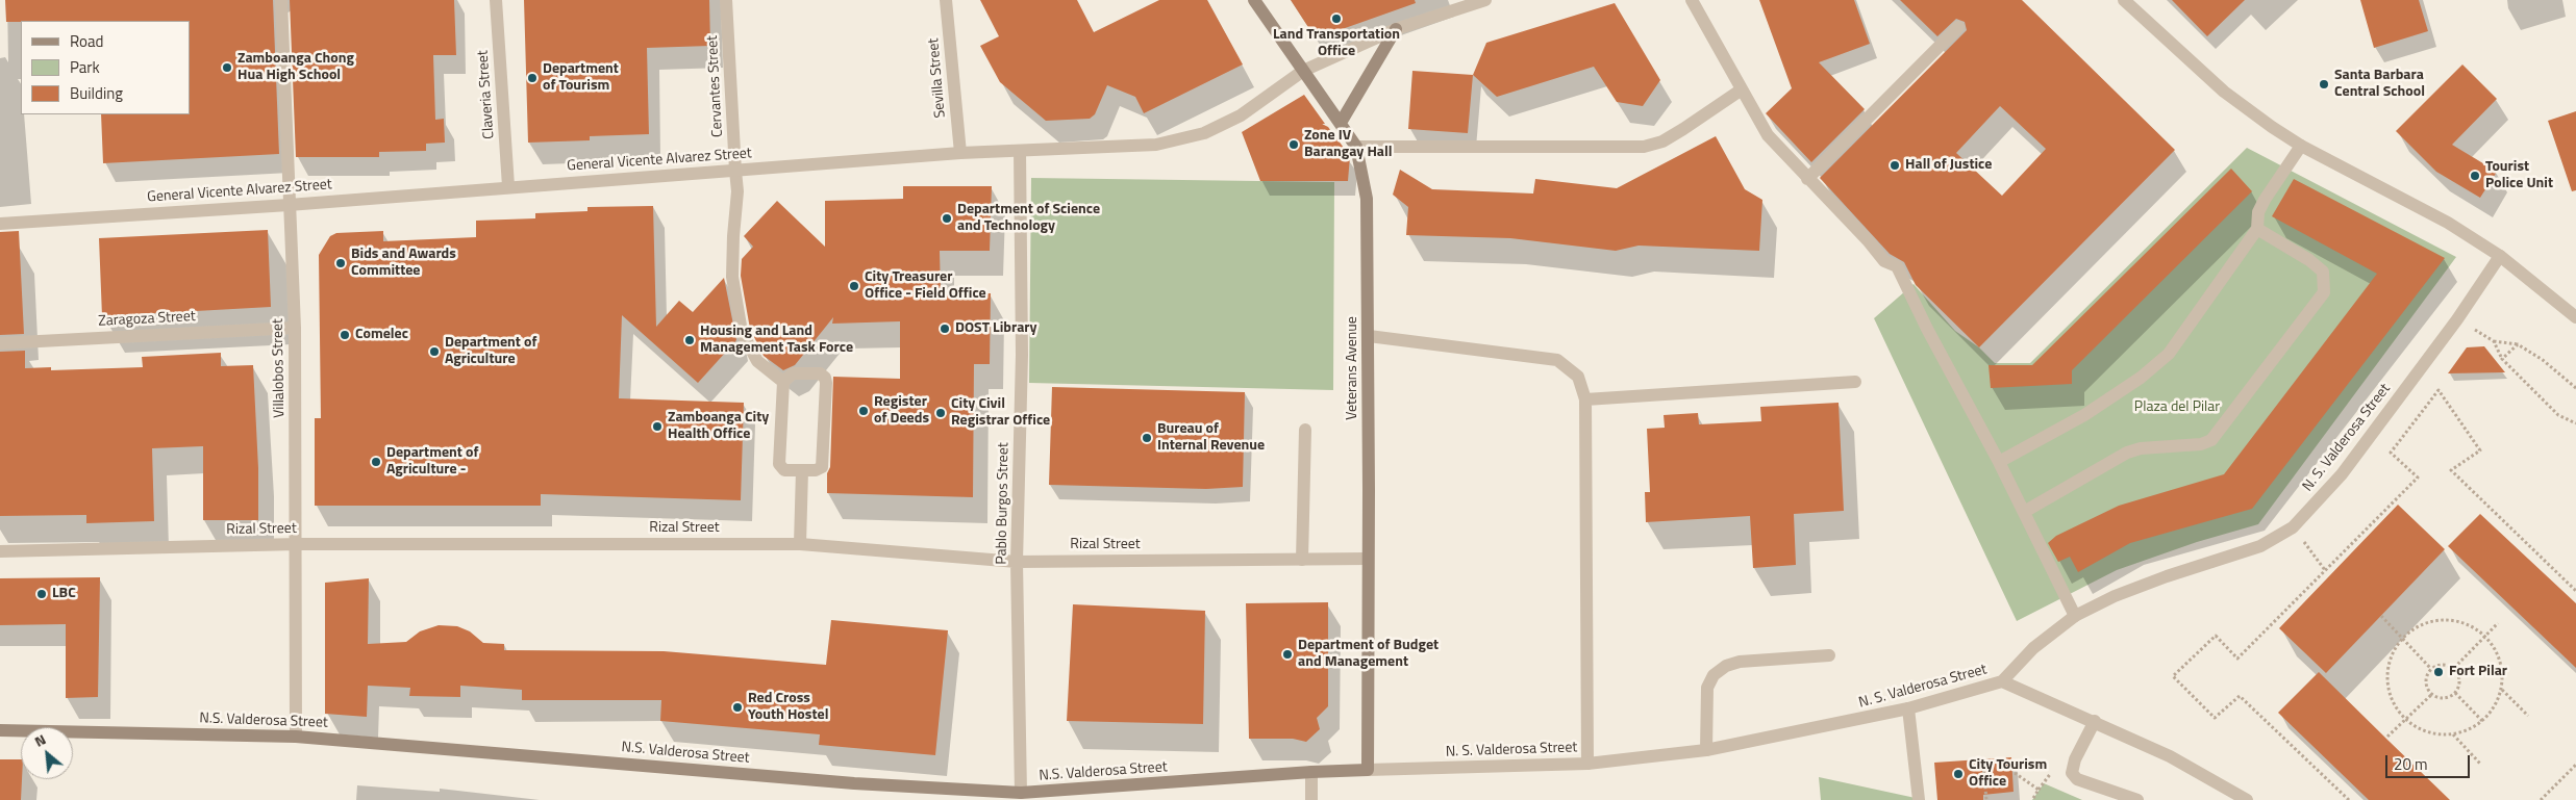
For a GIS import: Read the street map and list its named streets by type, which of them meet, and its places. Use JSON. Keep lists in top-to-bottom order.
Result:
{
  "streets": {
    "main road": ["Veterans Avenue", "N.S. Valderosa Street"],
    "street": [
      "Sevilla Street",
      "Cervantes Street",
      "Claveria Street",
      "General Vicente Alvarez Street",
      "Zaragoza Street",
      "Villalobos Street",
      "N. S. Valderosa Street",
      "Pablo Burgos Street",
      "Rizal Street"
    ]
  },
  "crossings": [
    ["Sevilla Street", "General Vicente Alvarez Street"],
    ["Cervantes Street", "General Vicente Alvarez Street"],
    ["Claveria Street", "General Vicente Alvarez Street"],
    ["General Vicente Alvarez Street", "Villalobos Street"],
    ["General Vicente Alvarez Street", "Veterans Avenue"],
    ["General Vicente Alvarez Street", "Pablo Burgos Street"],
    ["Zaragoza Street", "Villalobos Street"],
    ["Villalobos Street", "Rizal Street"],
    ["Villalobos Street", "N.S. Valderosa Street"],
    ["Veterans Avenue", "N. S. Valderosa Street"],
    ["Veterans Avenue", "Rizal Street"],
    ["Veterans Avenue", "N.S. Valderosa Street"],
    ["N. S. Valderosa Street", "N.S. Valderosa Street"],
    ["Pablo Burgos Street", "Rizal Street"],
    ["Pablo Burgos Street", "N.S. Valderosa Street"]
  ],
  "parks": ["Plaza del Pilar"],
  "places": [
    "Land Transportation Office",
    "Zamboanga Chong Hua High School",
    "Department of Tourism",
    "Santa Barbara Central School",
    "Zone IV Barangay Hall",
    "Hall of Justice",
    "Tourist Police Unit",
    "Department of Science and Technology",
    "Bids and Awards Committee",
    "City Treasurer Office - Field Office",
    "DOST Library",
    "Comelec",
    "Housing and Land Management Task Force",
    "Department of Agriculture",
    "Register of Deeds",
    "City Civil Registrar Office",
    "Zamboanga City Health Office",
    "Bureau of Internal Revenue",
    "Department of Agriculture -",
    "LBC",
    "Department of Budget and Management",
    "Fort Pilar",
    "Red Cross Youth Hostel",
    "City Tourism Office"
  ],
  "legend": ["Road", "Park", "Building"],
  "scale_bar": "20 m",
  "north": "top left"
}
